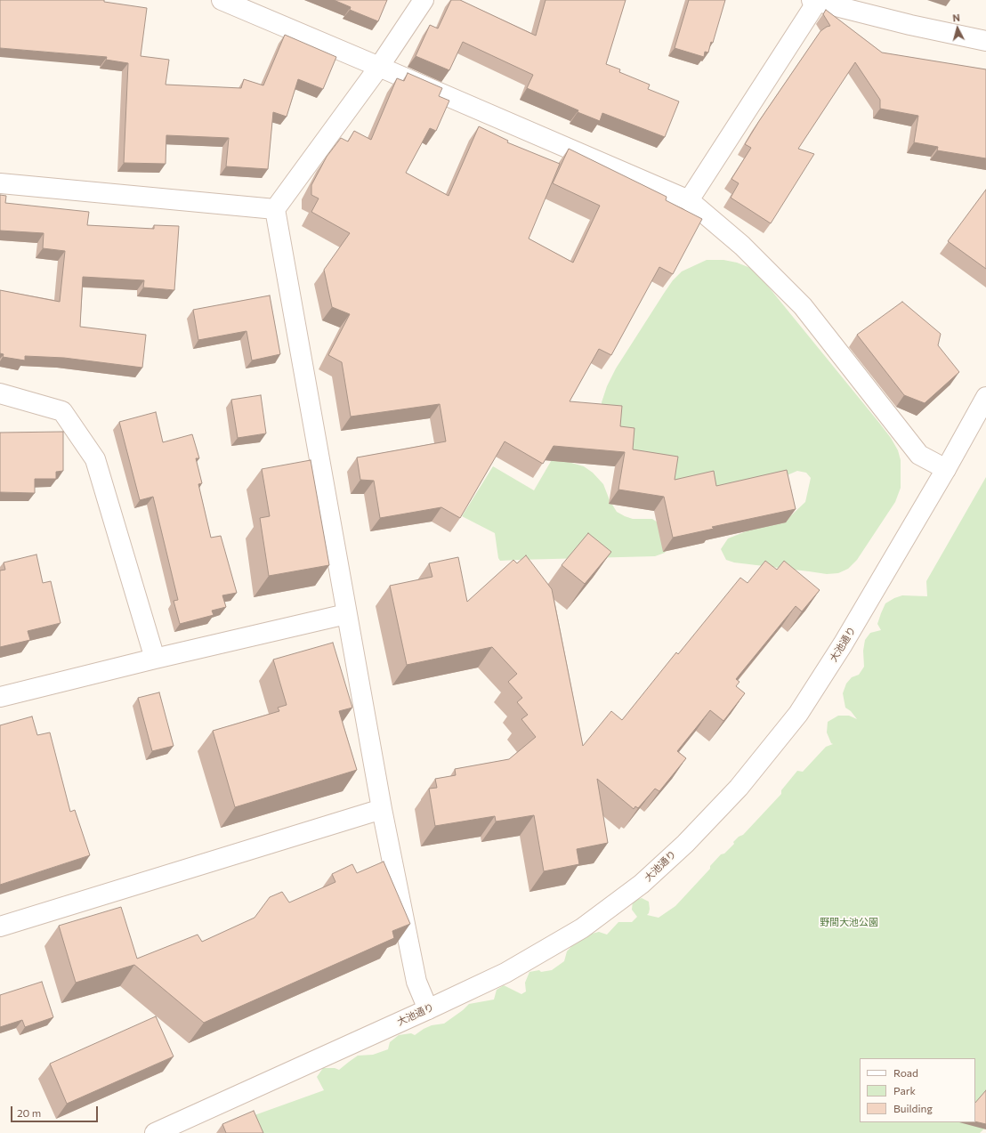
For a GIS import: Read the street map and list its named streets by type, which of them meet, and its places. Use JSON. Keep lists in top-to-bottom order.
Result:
{
  "streets": {
    "street": ["大池通り"]
  },
  "parks": ["野間大池公園"],
  "legend": ["Road", "Park", "Building"],
  "scale_bar": "20 m",
  "north": "top"
}
